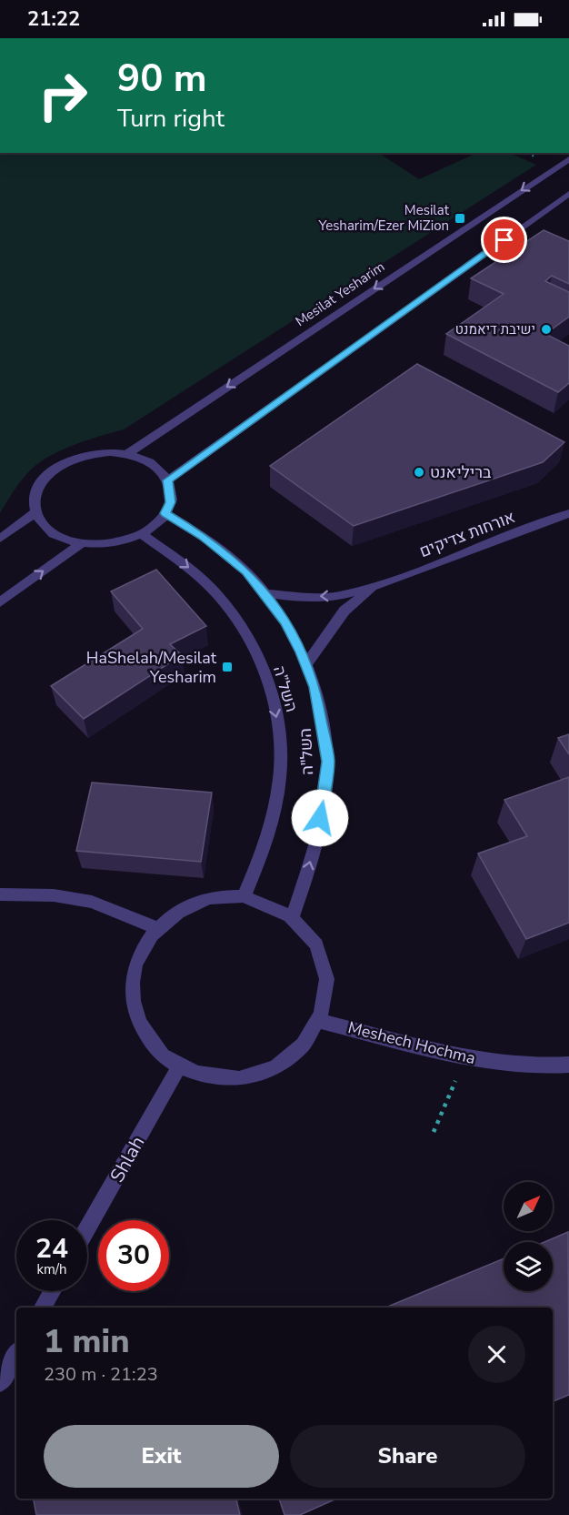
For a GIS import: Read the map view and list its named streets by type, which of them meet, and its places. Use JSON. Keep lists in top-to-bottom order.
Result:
{
  "streets": {
    "street": [
      "Mesilat Yesharim",
      "אורחות צדיקים",
      "השל”ה",
      "השל\"ה",
      "Meshech Hochma",
      "Shlah"
    ]
  },
  "crossings": [
    ["Mesilat Yesharim", "השל”ה"],
    ["Mesilat Yesharim", "השל\"ה"],
    ["השל”ה", "השל\"ה"],
    ["השל”ה", "Meshech Hochma"],
    ["השל”ה", "Shlah"],
    ["השל\"ה", "Meshech Hochma"],
    ["השל\"ה", "Shlah"],
    ["Meshech Hochma", "Shlah"]
  ],
  "one_way": ["השל”ה", "השל\"ה"],
  "places": {
    "transit": ["Mesilat Yesharim/Ezer MiZion", "HaShelah/Mesilat Yesharim"],
    "other": ["ישיבת דיאמנט", "בריליאנט"]
  },
  "north": "top right",
  "page": {
    "status": "21:22",
    "turn": ["90 m", "Turn right"],
    "speed": "24 km/h",
    "limit": "30",
    "heading": ["1 min", "230 m · 21:23"],
    "buttons": ["Exit", "Share"]
  }
}
